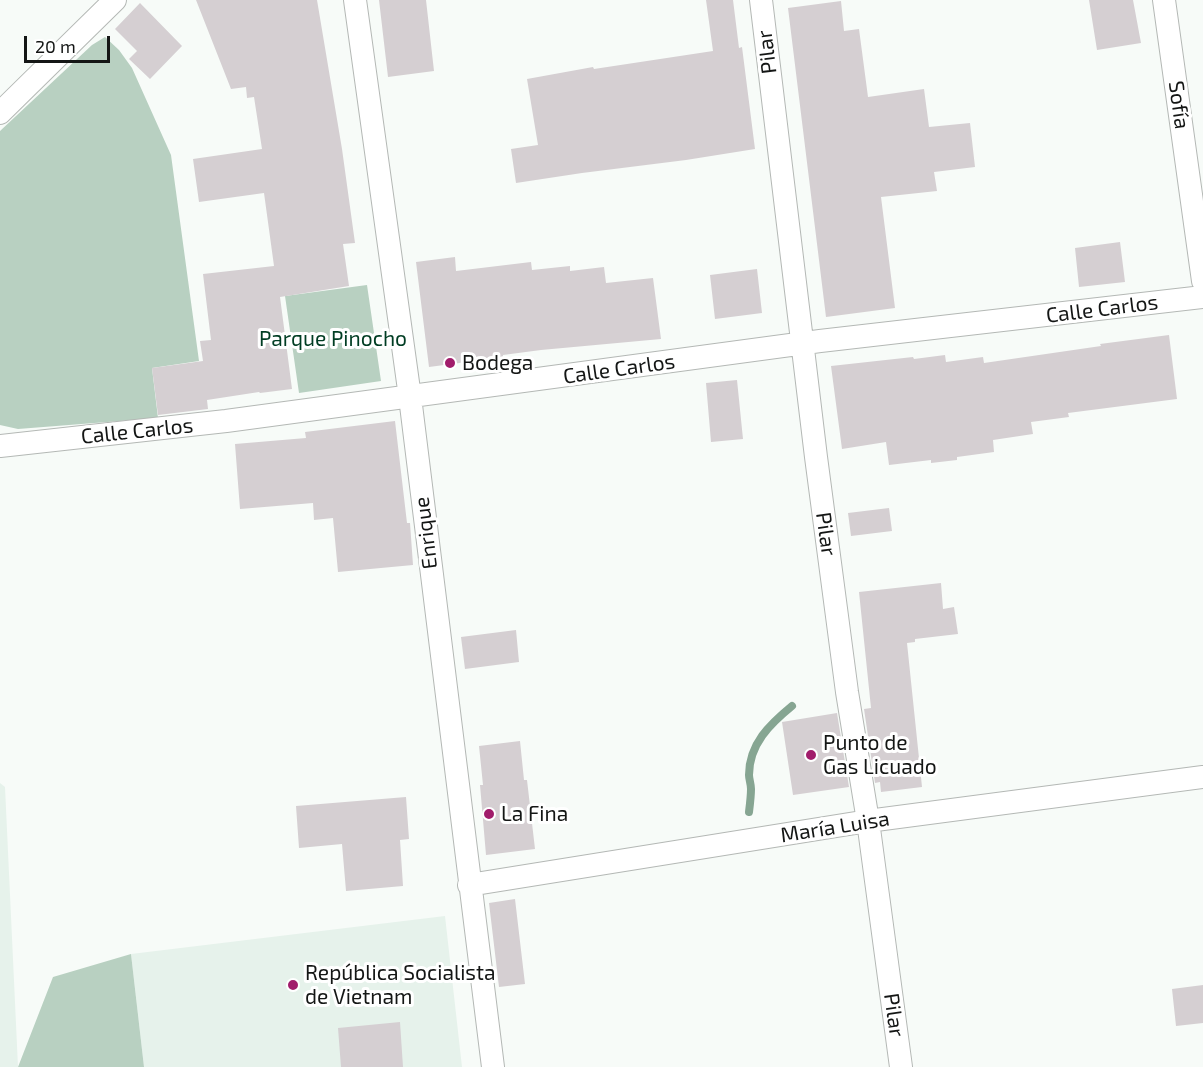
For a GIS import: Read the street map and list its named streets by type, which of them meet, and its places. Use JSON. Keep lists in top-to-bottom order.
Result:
{
  "streets": {
    "street": [
      "Pilar",
      "Sofía",
      "Calle Carlos",
      "Enrique",
      "María Luisa"
    ]
  },
  "crossings": [
    ["Pilar", "Calle Carlos"],
    ["Pilar", "María Luisa"],
    ["Calle Carlos", "Enrique"],
    ["Enrique", "María Luisa"]
  ],
  "parks": ["Parque Pinocho"],
  "places": [
    "Bodega",
    "Punto de Gas Licuado",
    "La Fina",
    "República Socialista de Vietnam"
  ],
  "scale_bar": "20 m"
}
